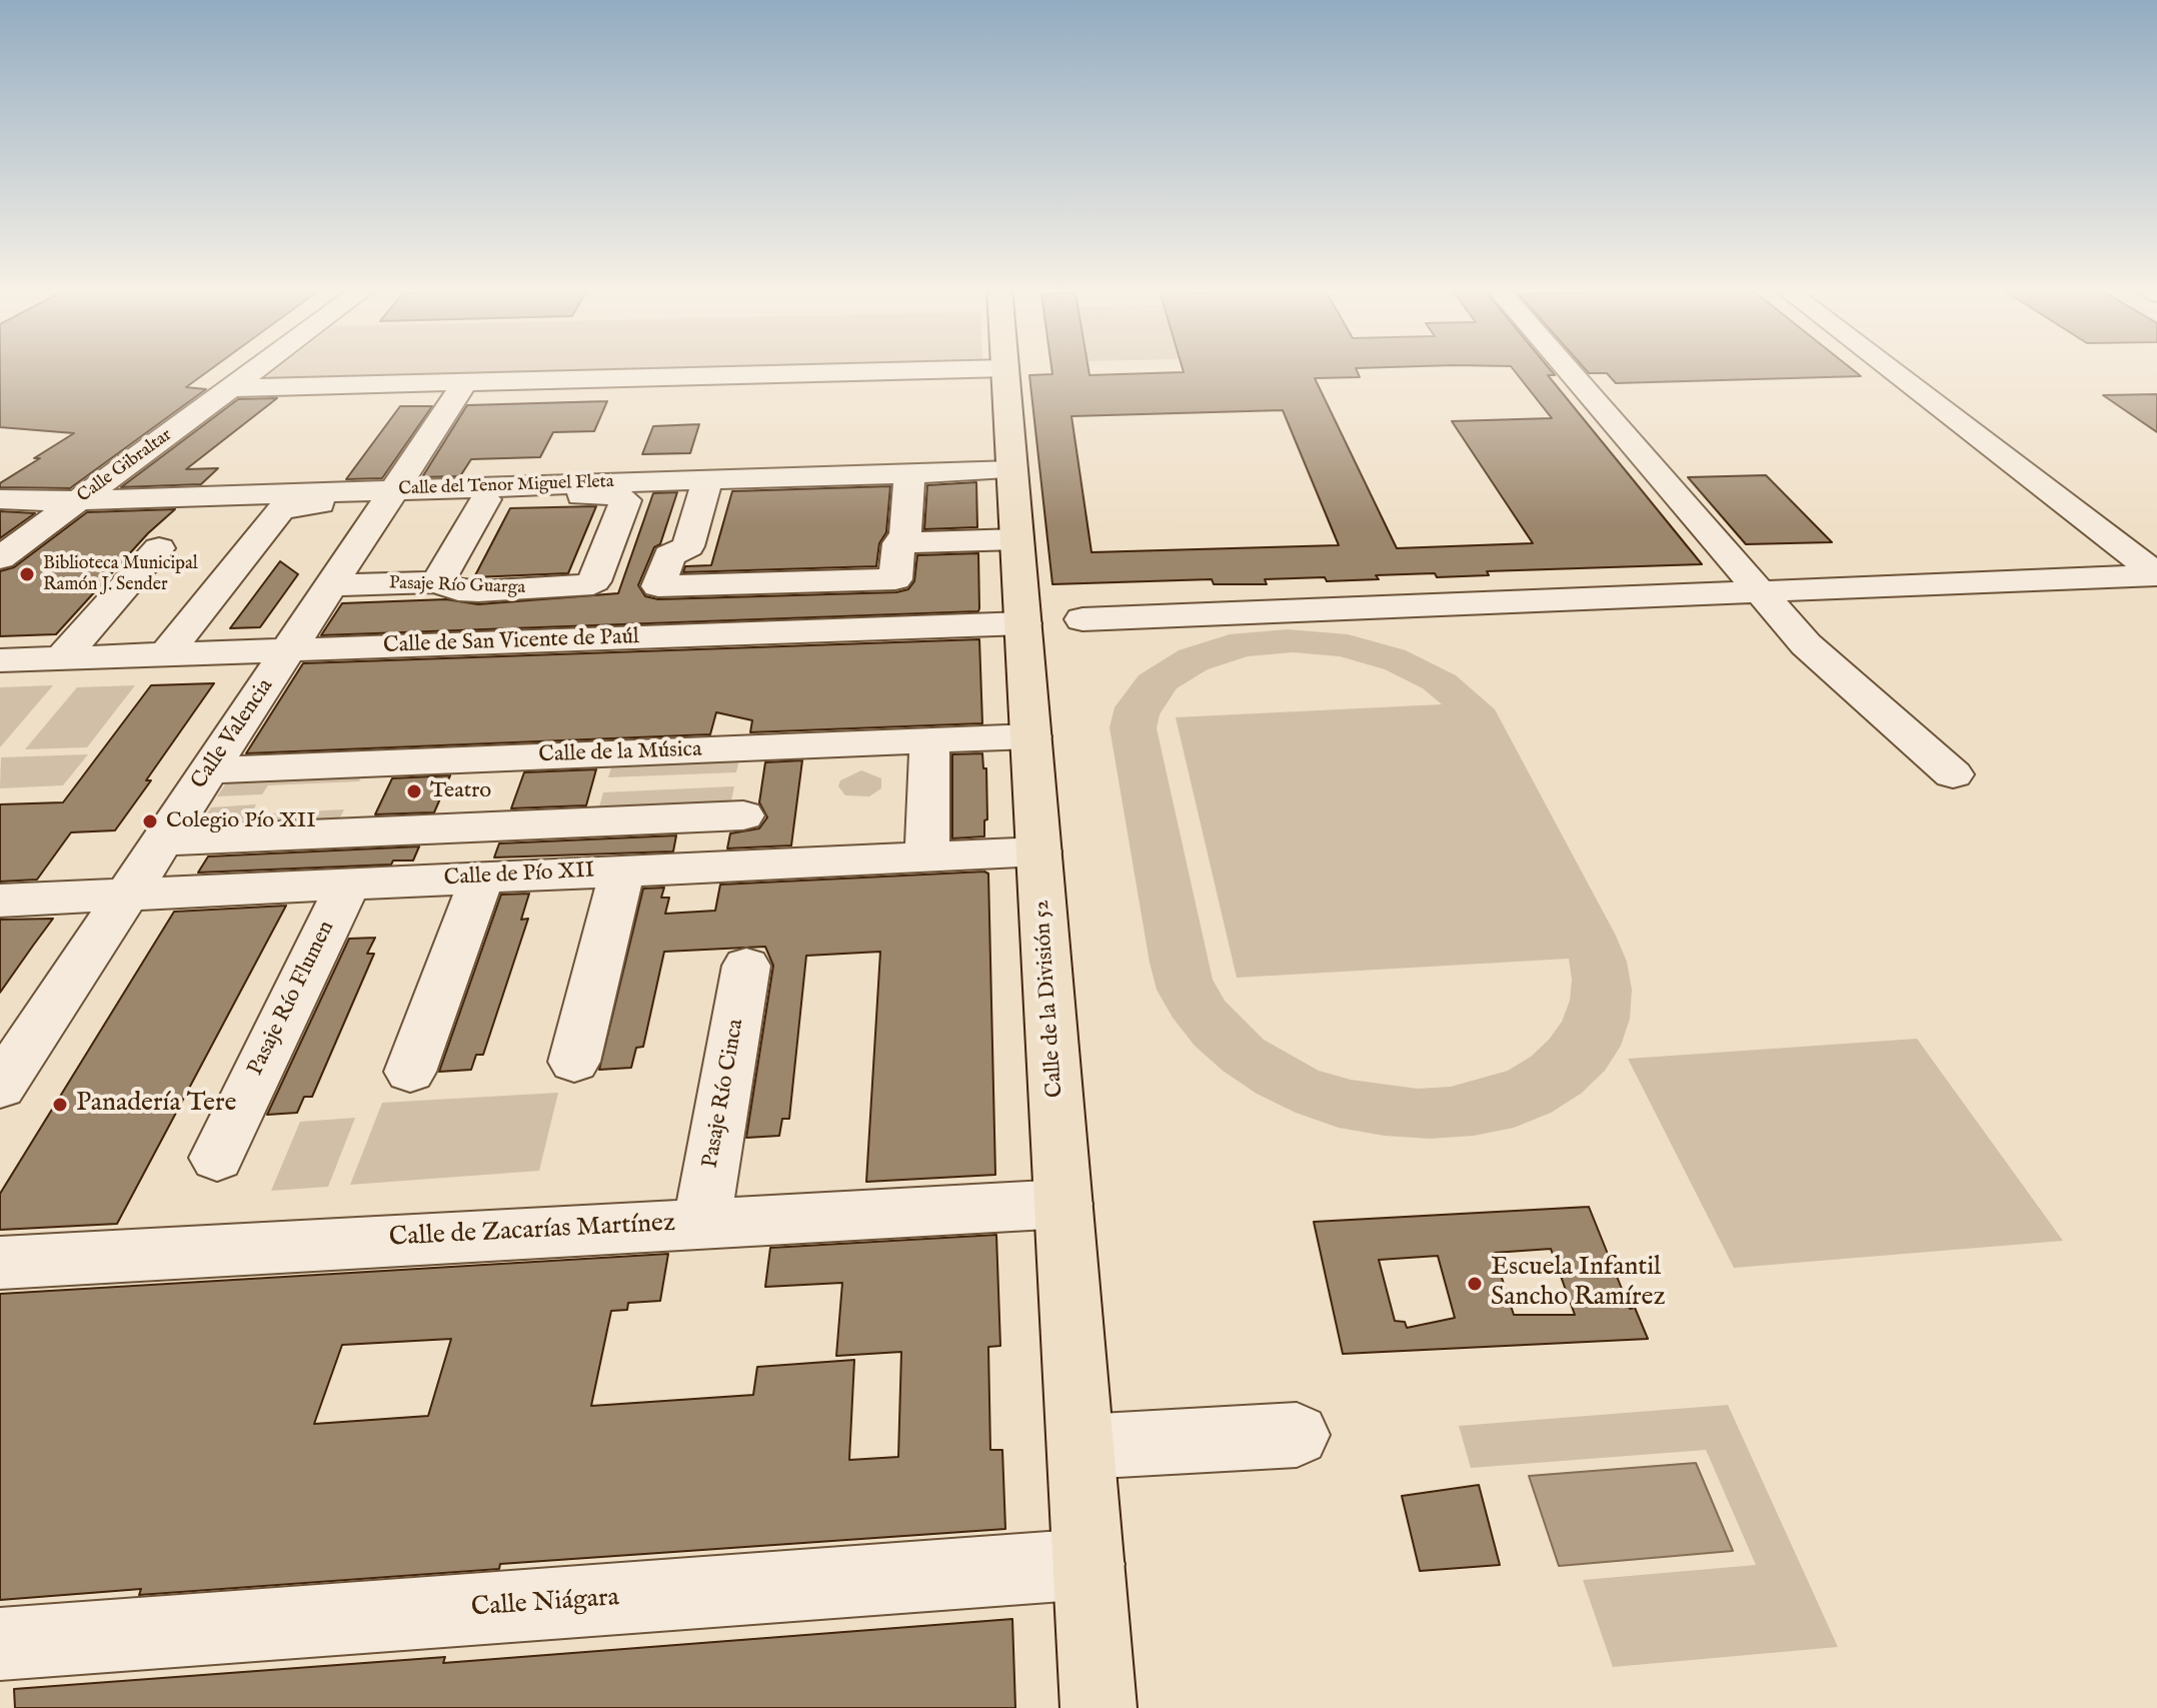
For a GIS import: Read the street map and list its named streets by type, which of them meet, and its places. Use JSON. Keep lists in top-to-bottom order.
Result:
{
  "streets": {
    "main road": ["Calle de la División 52"],
    "street": [
      "Calle Gibraltar",
      "Calle del Tenor Miguel Fleta",
      "Pasaje Río Guarga",
      "Calle de San Vicente de Paúl",
      "Calle Valencia",
      "Calle de la Música",
      "Calle de Pío XII",
      "Pasaje Río Flumen",
      "Pasaje Río Cinca",
      "Calle de Zacarías Martínez",
      "Calle Niágara"
    ]
  },
  "crossings": [
    ["Calle Gibraltar", "Calle del Tenor Miguel Fleta"],
    ["Calle del Tenor Miguel Fleta", "Pasaje Río Guarga"],
    ["Calle del Tenor Miguel Fleta", "Calle Valencia"],
    ["Calle del Tenor Miguel Fleta", "Calle de la División 52"],
    ["Pasaje Río Guarga", "Calle Valencia"],
    ["Calle de San Vicente de Paúl", "Calle Valencia"],
    ["Calle de San Vicente de Paúl", "Calle de la División 52"],
    ["Calle Valencia", "Calle de la Música"],
    ["Calle Valencia", "Calle de Pío XII"],
    ["Calle de la Música", "Calle de la División 52"],
    ["Calle de Pío XII", "Pasaje Río Flumen"],
    ["Calle de Pío XII", "Calle de la División 52"],
    ["Calle de la División 52", "Calle de Zacarías Martínez"],
    ["Calle de la División 52", "Calle Niágara"],
    ["Pasaje Río Cinca", "Calle de Zacarías Martínez"]
  ],
  "places": [
    "Biblioteca Municipal Ramón J. Sender",
    "Teatro",
    "Colegio Pío XII",
    "Panadería Tere",
    "Escuela Infantil Sancho Ramírez"
  ]
}
